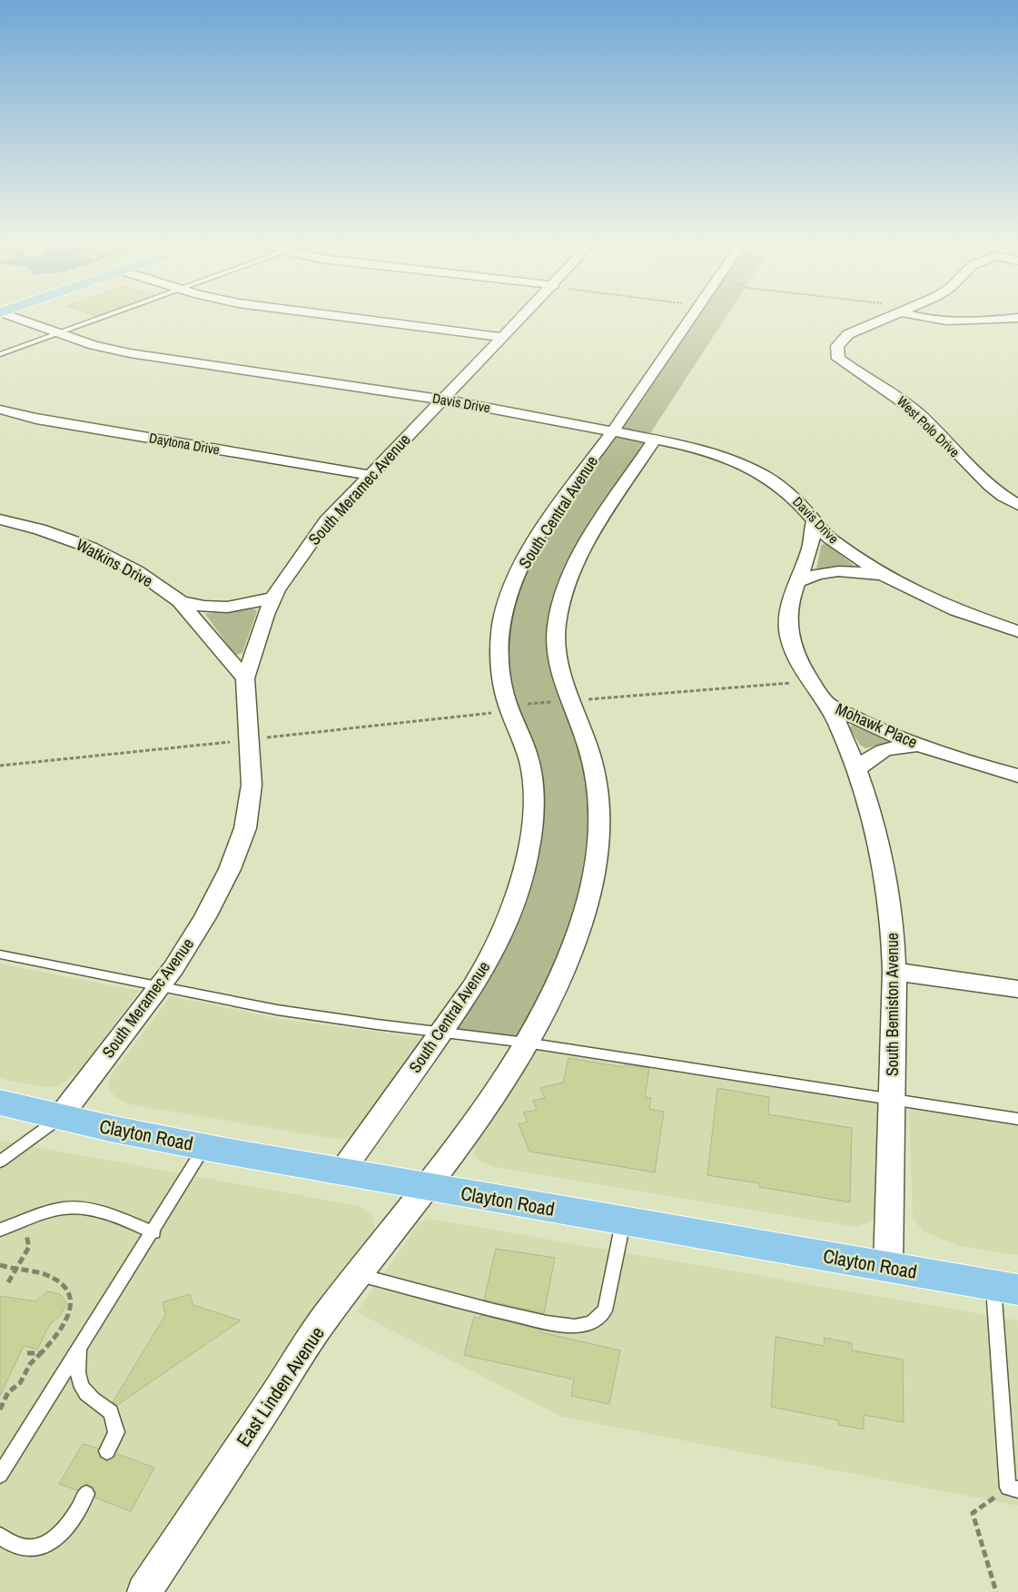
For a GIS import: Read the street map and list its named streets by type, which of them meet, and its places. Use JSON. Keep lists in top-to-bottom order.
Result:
{
  "streets": {
    "main road": ["Clayton Road"],
    "street": [
      "Davis Drive",
      "West Polo Drive",
      "Daytona Drive",
      "South Meramec Avenue",
      "South Central Avenue",
      "Watkins Drive",
      "Mohawk Place",
      "South Bemiston Avenue",
      "East Linden Avenue"
    ]
  },
  "crossings": [
    ["Davis Drive", "South Meramec Avenue"],
    ["Davis Drive", "South Central Avenue"],
    ["Davis Drive", "South Bemiston Avenue"],
    ["Daytona Drive", "South Meramec Avenue"],
    ["South Meramec Avenue", "Watkins Drive"],
    ["South Meramec Avenue", "Clayton Road"],
    ["South Central Avenue", "Clayton Road"],
    ["Mohawk Place", "South Bemiston Avenue"],
    ["South Bemiston Avenue", "Clayton Road"],
    ["Clayton Road", "East Linden Avenue"]
  ]
}
